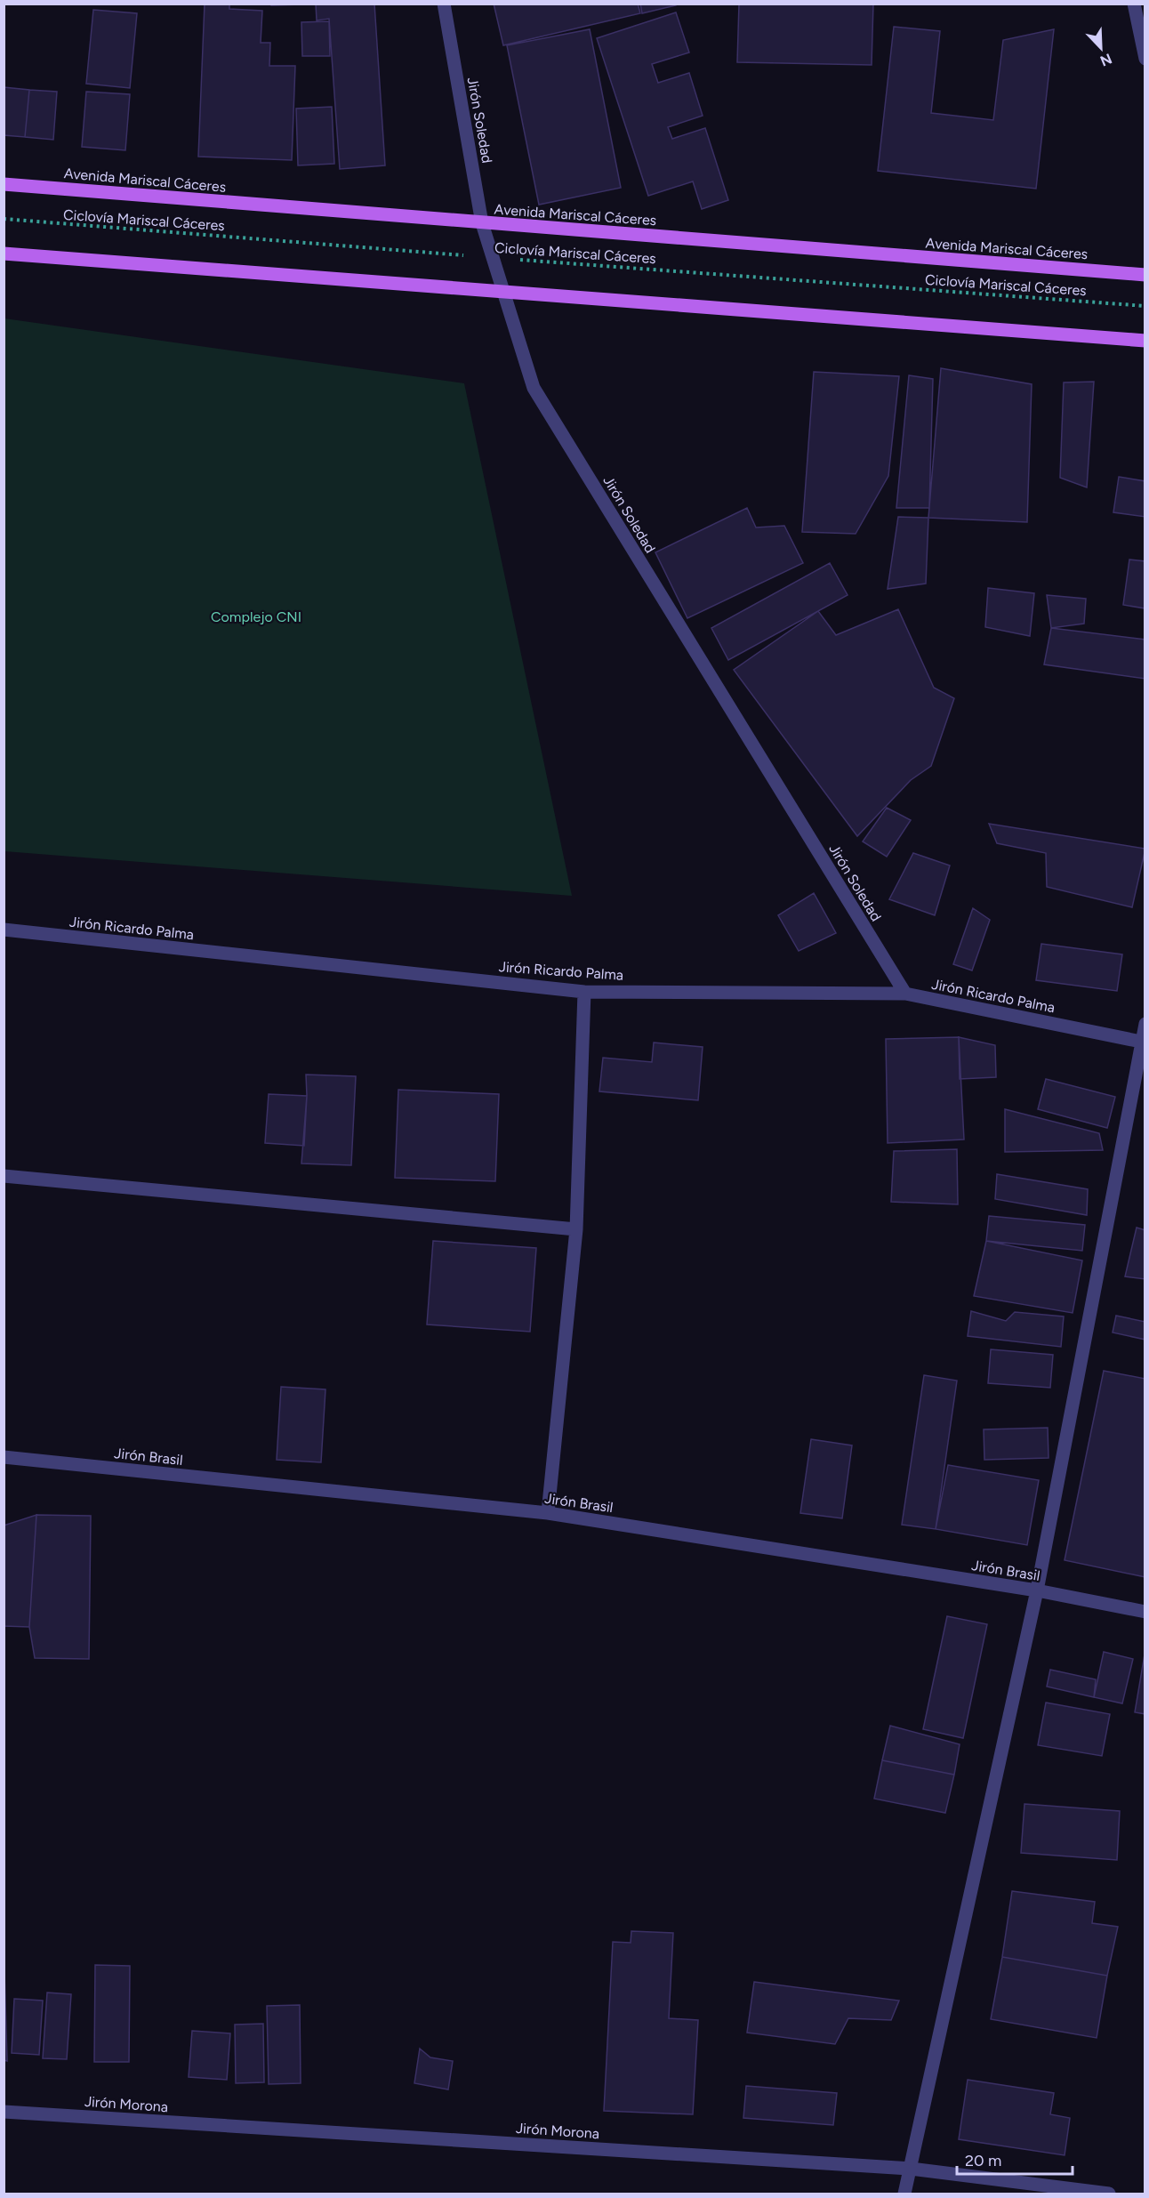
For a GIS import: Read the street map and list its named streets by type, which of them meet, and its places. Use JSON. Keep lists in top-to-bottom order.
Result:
{
  "streets": {
    "main road": ["Avenida Mariscal Cáceres"],
    "street": [
      "Jirón Soledad",
      "Jirón Ricardo Palma",
      "Jirón Brasil",
      "Jirón Morona"
    ],
    "path": ["Ciclovía Mariscal Cáceres"]
  },
  "crossings": [
    ["Jirón Soledad", "Avenida Mariscal Cáceres"],
    ["Jirón Soledad", "Ciclovía Mariscal Cáceres"],
    ["Jirón Soledad", "Jirón Ricardo Palma"]
  ],
  "parks": ["Complejo CNI"],
  "scale_bar": "20 m",
  "north": "bottom right"
}
